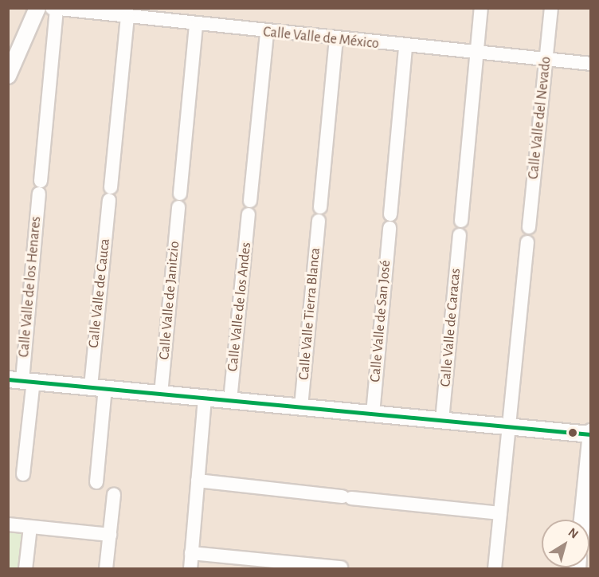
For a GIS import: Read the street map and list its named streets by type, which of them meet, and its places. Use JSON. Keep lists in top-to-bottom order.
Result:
{
  "streets": {
    "street": [
      "Calle Valle de México",
      "Calle Valle del Nevado",
      "Calle Valle de los Henares",
      "Calle Valle de Cauca",
      "Calle Valle de Janitzio",
      "Calle Valle de los Andes",
      "Calle Valle Tierra Blanca",
      "Calle Valle de San José",
      "Calle Valle de Caracas"
    ]
  },
  "crossings": [
    ["Calle Valle de México", "Calle Valle del Nevado"],
    ["Calle Valle de México", "Calle Valle de los Henares"],
    ["Calle Valle de México", "Calle Valle de Cauca"],
    ["Calle Valle de México", "Calle Valle de Janitzio"],
    ["Calle Valle de México", "Calle Valle de los Andes"]
  ],
  "north": "top right"
}
